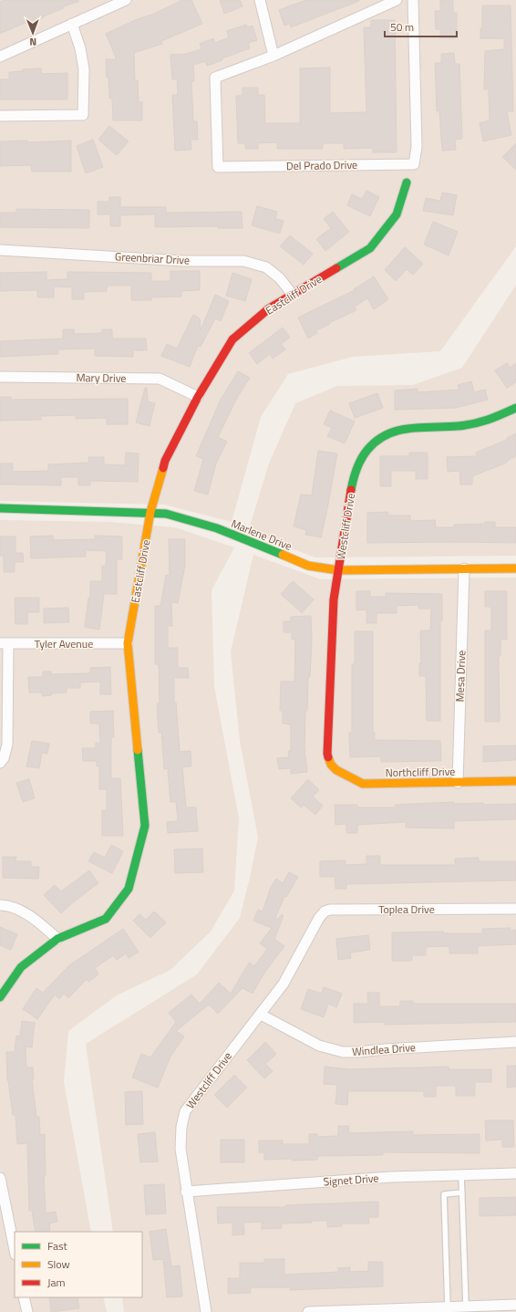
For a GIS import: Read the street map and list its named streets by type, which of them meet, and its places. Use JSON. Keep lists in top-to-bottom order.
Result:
{
  "streets": {
    "street": [
      "Del Prado Drive",
      "Greenbriar Drive",
      "Eastcliff Drive",
      "Mary Drive",
      "Westcliff Drive",
      "Marlene Drive",
      "Tyler Avenue",
      "Mesa Drive",
      "Northcliff Drive",
      "Toplea Drive",
      "Windlea Drive",
      "Signet Drive"
    ]
  },
  "crossings": [
    ["Greenbriar Drive", "Eastcliff Drive"],
    ["Eastcliff Drive", "Mary Drive"],
    ["Eastcliff Drive", "Marlene Drive"],
    ["Eastcliff Drive", "Tyler Avenue"],
    ["Westcliff Drive", "Marlene Drive"],
    ["Westcliff Drive", "Northcliff Drive"],
    ["Westcliff Drive", "Toplea Drive"],
    ["Westcliff Drive", "Windlea Drive"],
    ["Westcliff Drive", "Signet Drive"],
    ["Marlene Drive", "Mesa Drive"],
    ["Mesa Drive", "Northcliff Drive"]
  ],
  "legend": ["Fast", "Slow", "Jam"],
  "scale_bar": "50 m",
  "north": "bottom"
}
